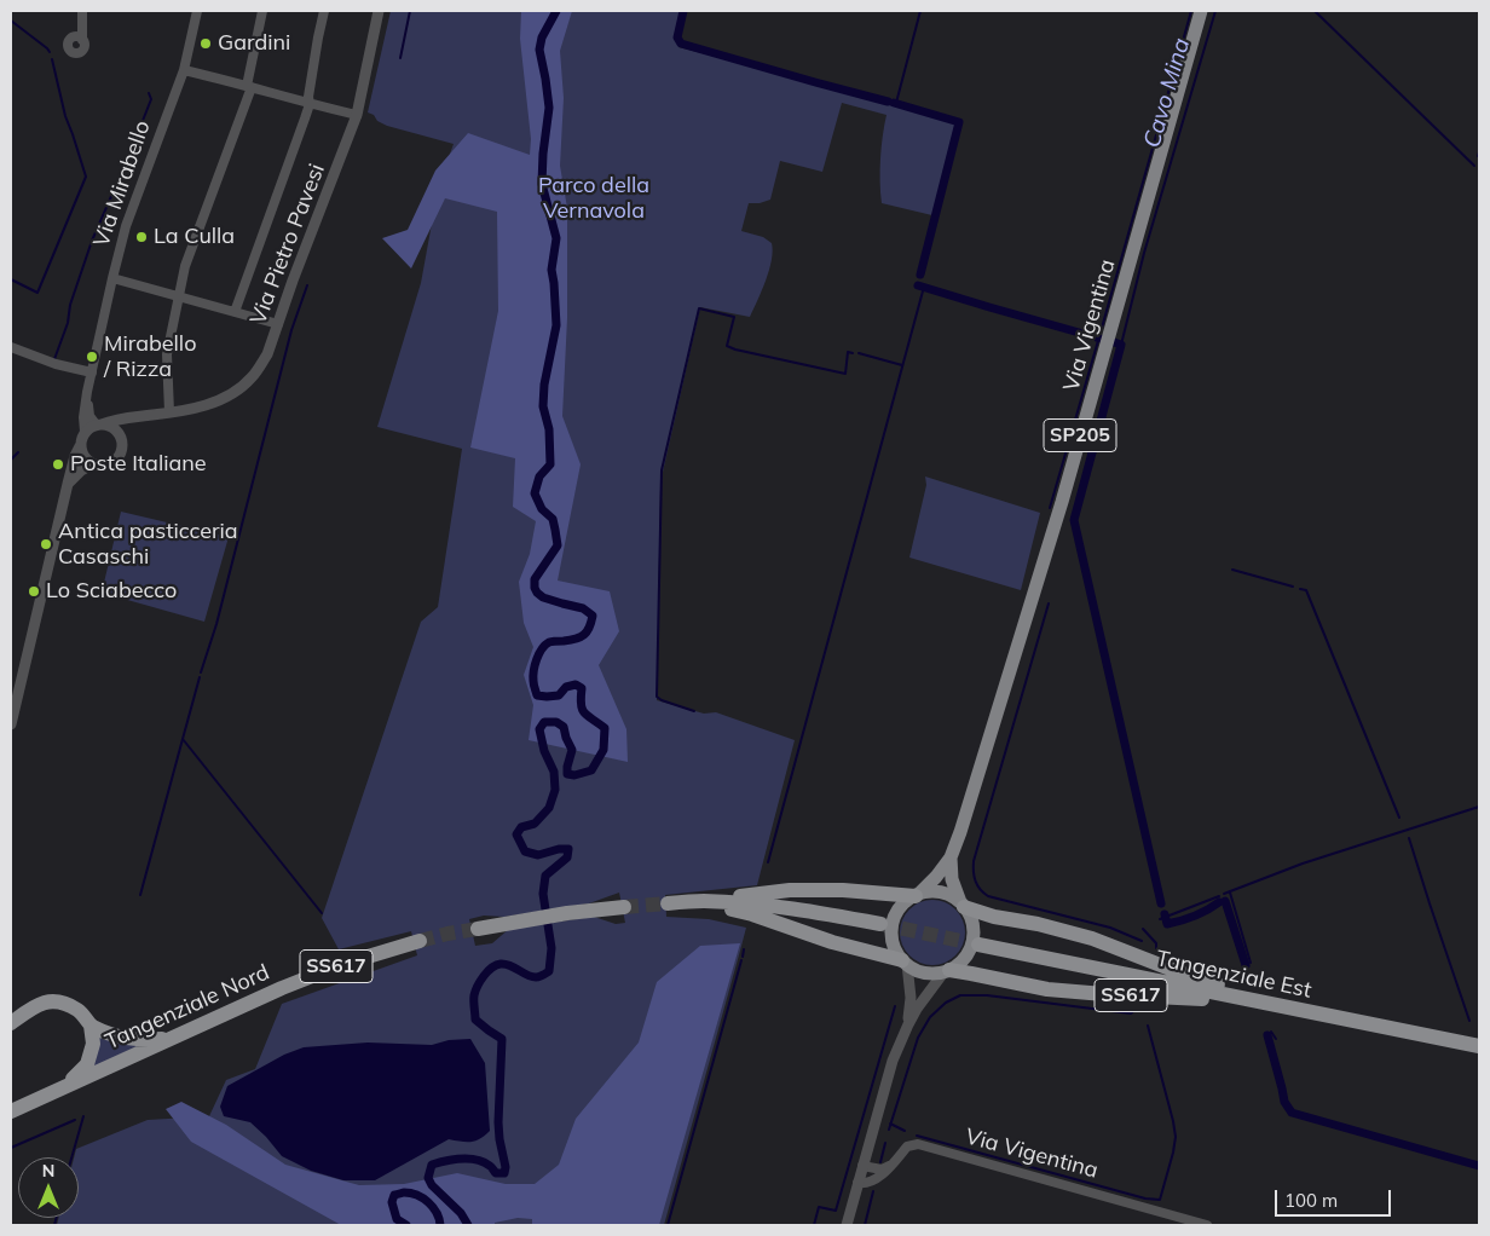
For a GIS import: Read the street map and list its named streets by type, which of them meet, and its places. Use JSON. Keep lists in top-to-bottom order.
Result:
{
  "streets": {
    "highway": ["SS617", "Tangenziale Est", "Tangenziale Nord"],
    "main road": ["Via Vigentina", "SP205"],
    "street": ["Via Mirabello", "Via Pietro Pavesi"]
  },
  "crossings": [
    ["Via Mirabello", "Via Pietro Pavesi"],
    ["Via Vigentina", "SS617"],
    ["SS617", "Tangenziale Est"]
  ],
  "water": ["Cavo Mina"],
  "parks": ["Parco della Vernavola"],
  "places": [
    "Gardini",
    "La Culla",
    "Mirabello / Rizza",
    "Poste Italiane",
    "Antica pasticceria Casaschi",
    "Lo Sciabecco"
  ],
  "scale_bar": "100 m",
  "north": "top"
}
